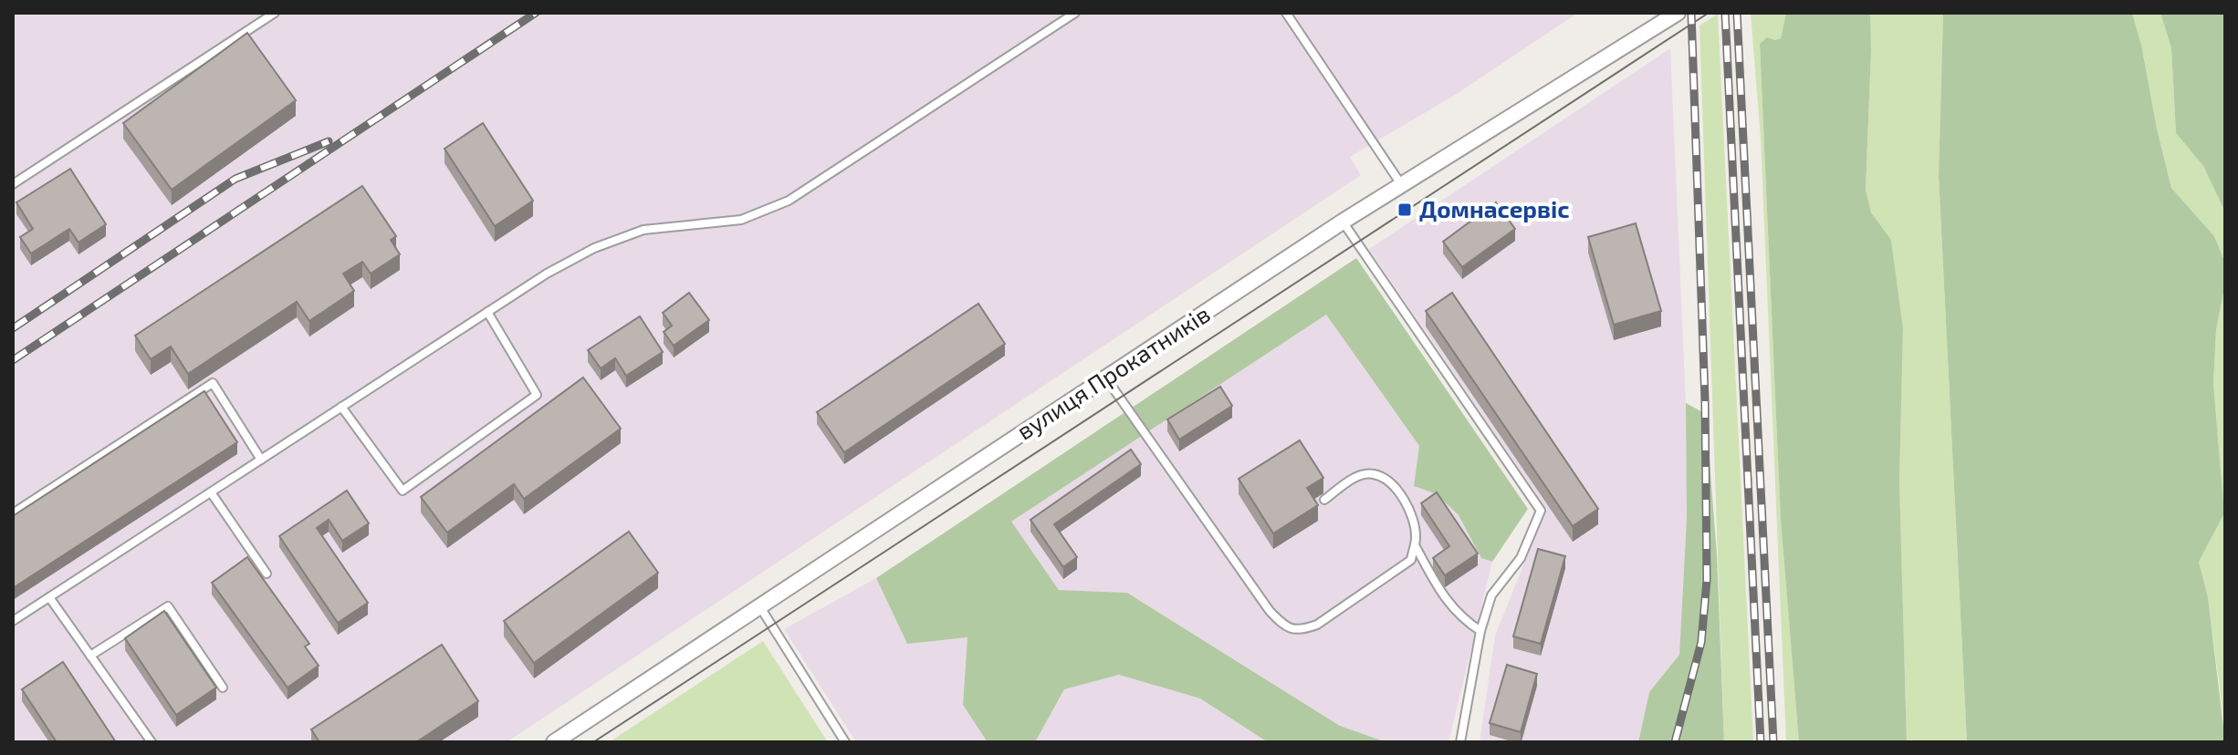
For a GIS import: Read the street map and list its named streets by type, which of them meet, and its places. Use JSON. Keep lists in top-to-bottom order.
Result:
{
  "streets": {
    "street": ["вулиця Прокатників"]
  },
  "places": {
    "transit": ["Домнасервіс"]
  }
}
